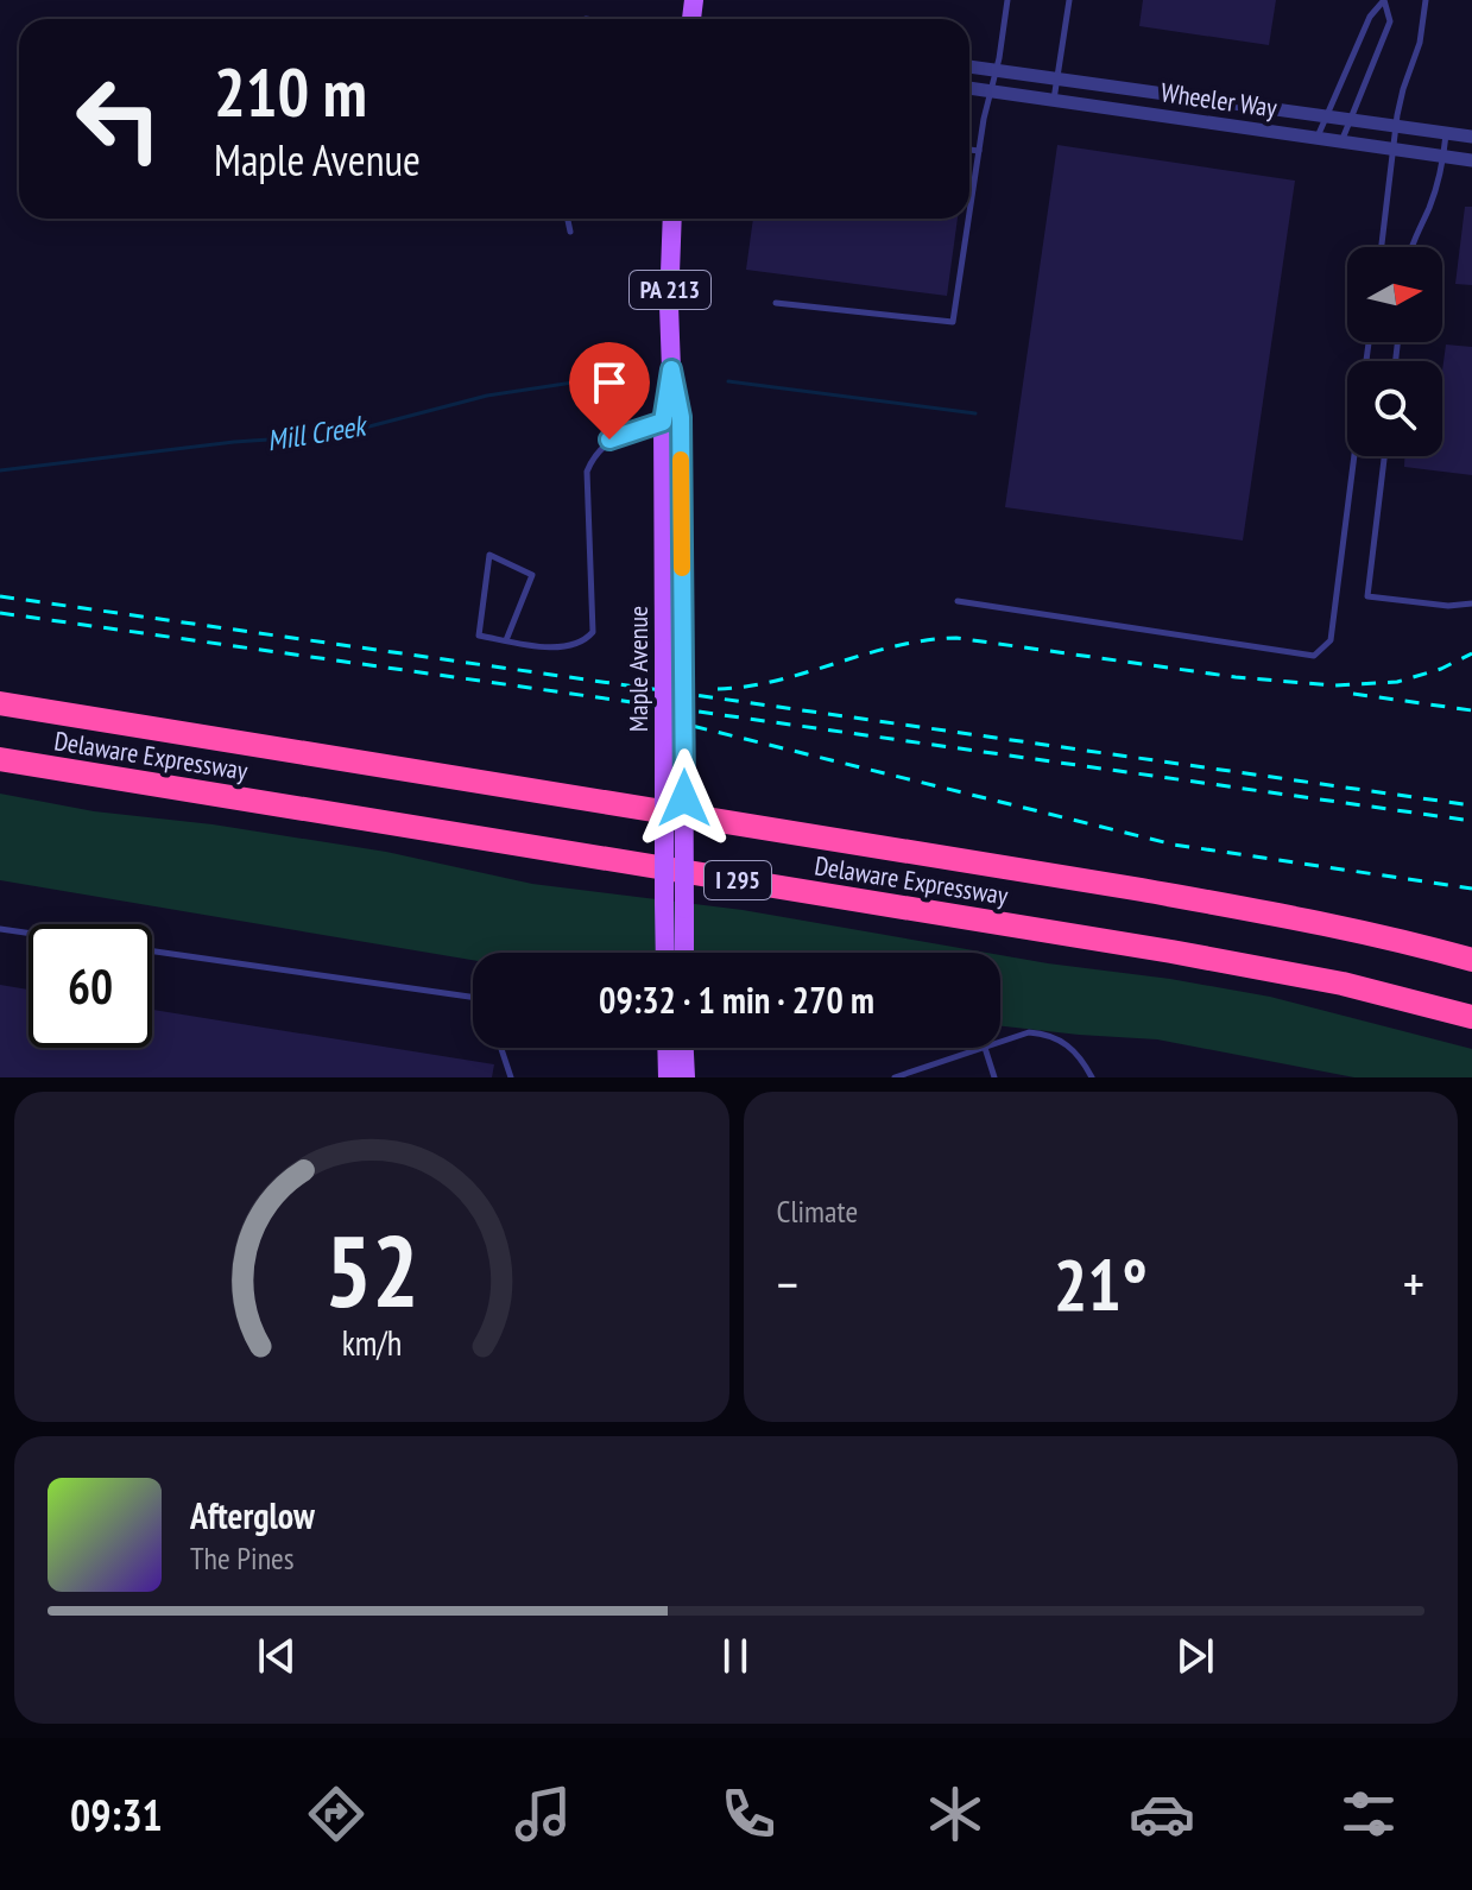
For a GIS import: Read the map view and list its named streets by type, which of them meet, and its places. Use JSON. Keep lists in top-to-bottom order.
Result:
{
  "streets": {
    "highway": ["Delaware Expressway", "I 295"],
    "main road": ["PA 213", "Maple Avenue"],
    "street": ["Wheeler Way"]
  },
  "water": ["Mill Creek"],
  "north": "right",
  "page": {
    "turn": ["210 m", "Maple Avenue"],
    "limit": "60",
    "trip": "09:32 · 1 min · 270 m",
    "tile": "Climate",
    "heat": ["−", "21°", "+"],
    "song": ["Afterglow", "The Pines"],
    "tabs": "09:31",
    "gauge": ["52", "km/h"]
  }
}
